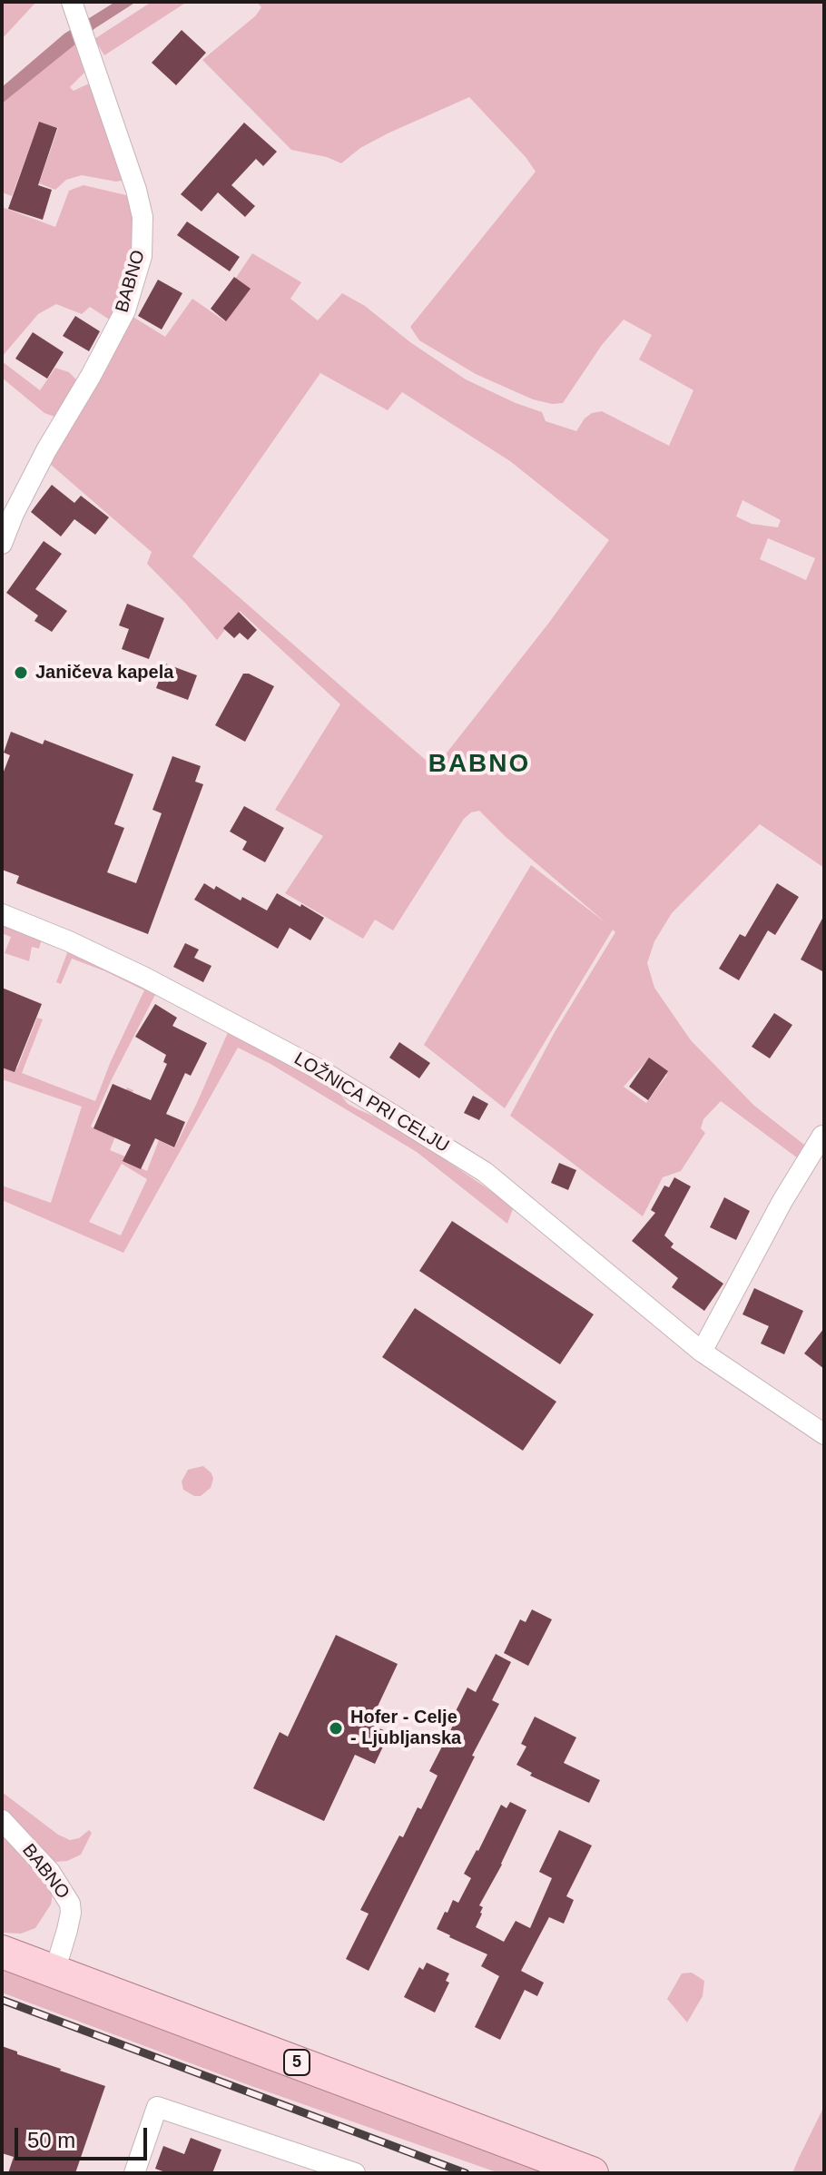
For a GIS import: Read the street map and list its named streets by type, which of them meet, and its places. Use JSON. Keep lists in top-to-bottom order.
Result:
{
  "streets": {
    "main road": ["5"],
    "street": ["BABNO", "LOŽNICA PRI CELJU"]
  },
  "crossings": [
    ["BABNO", "5"]
  ],
  "districts": ["BABNO"],
  "places": ["Janičeva kapela", "Hofer - Celje - Ljubljanska"],
  "scale_bar": "50 m"
}
